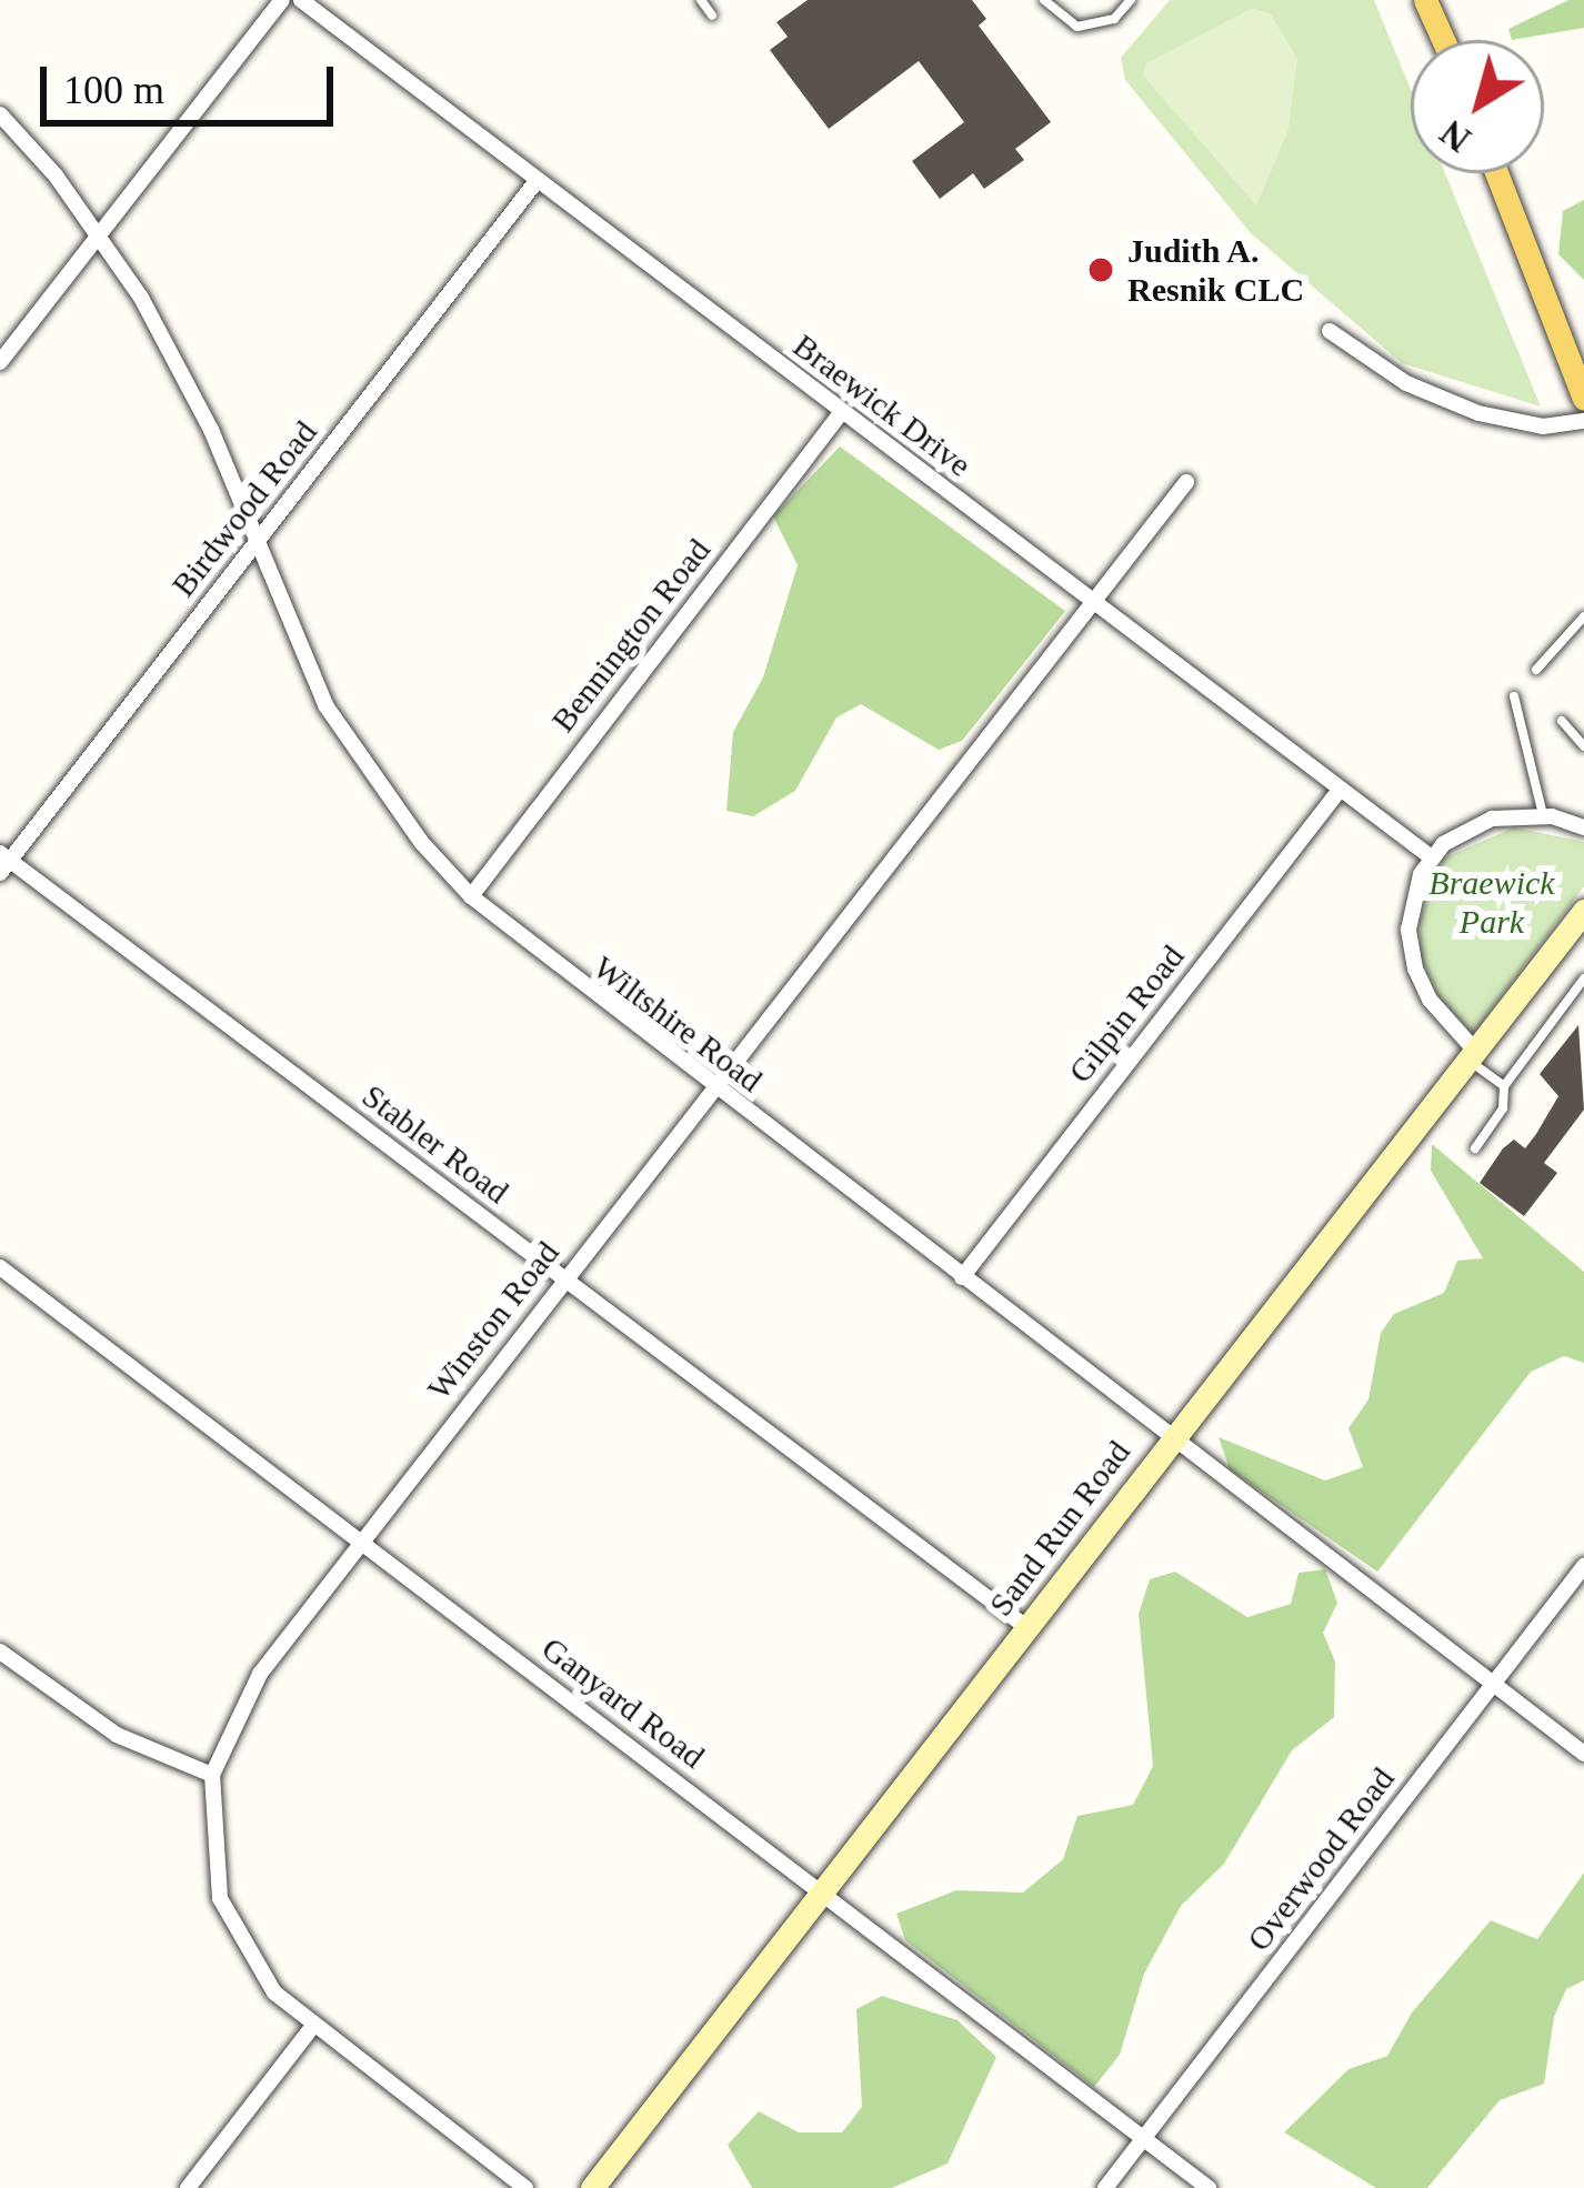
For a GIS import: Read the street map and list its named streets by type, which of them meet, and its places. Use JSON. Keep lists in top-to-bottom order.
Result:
{
  "streets": {
    "street": [
      "Braewick Drive",
      "Birdwood Road",
      "Bennington Road",
      "Gilpin Road",
      "Wiltshire Road",
      "Stabler Road",
      "Winston Road",
      "Sand Run Road",
      "Ganyard Road",
      "Overwood Road"
    ]
  },
  "crossings": [
    ["Braewick Drive", "Birdwood Road"],
    ["Braewick Drive", "Bennington Road"],
    ["Braewick Drive", "Gilpin Road"],
    ["Braewick Drive", "Winston Road"],
    ["Birdwood Road", "Wiltshire Road"],
    ["Birdwood Road", "Stabler Road"],
    ["Bennington Road", "Wiltshire Road"],
    ["Gilpin Road", "Wiltshire Road"],
    ["Wiltshire Road", "Winston Road"],
    ["Wiltshire Road", "Sand Run Road"],
    ["Wiltshire Road", "Overwood Road"],
    ["Stabler Road", "Winston Road"],
    ["Stabler Road", "Sand Run Road"],
    ["Winston Road", "Ganyard Road"],
    ["Sand Run Road", "Ganyard Road"],
    ["Ganyard Road", "Overwood Road"]
  ],
  "parks": ["Braewick Park"],
  "places": ["Judith A. Resnik CLC"],
  "scale_bar": "100 m",
  "north": "bottom left"
}
